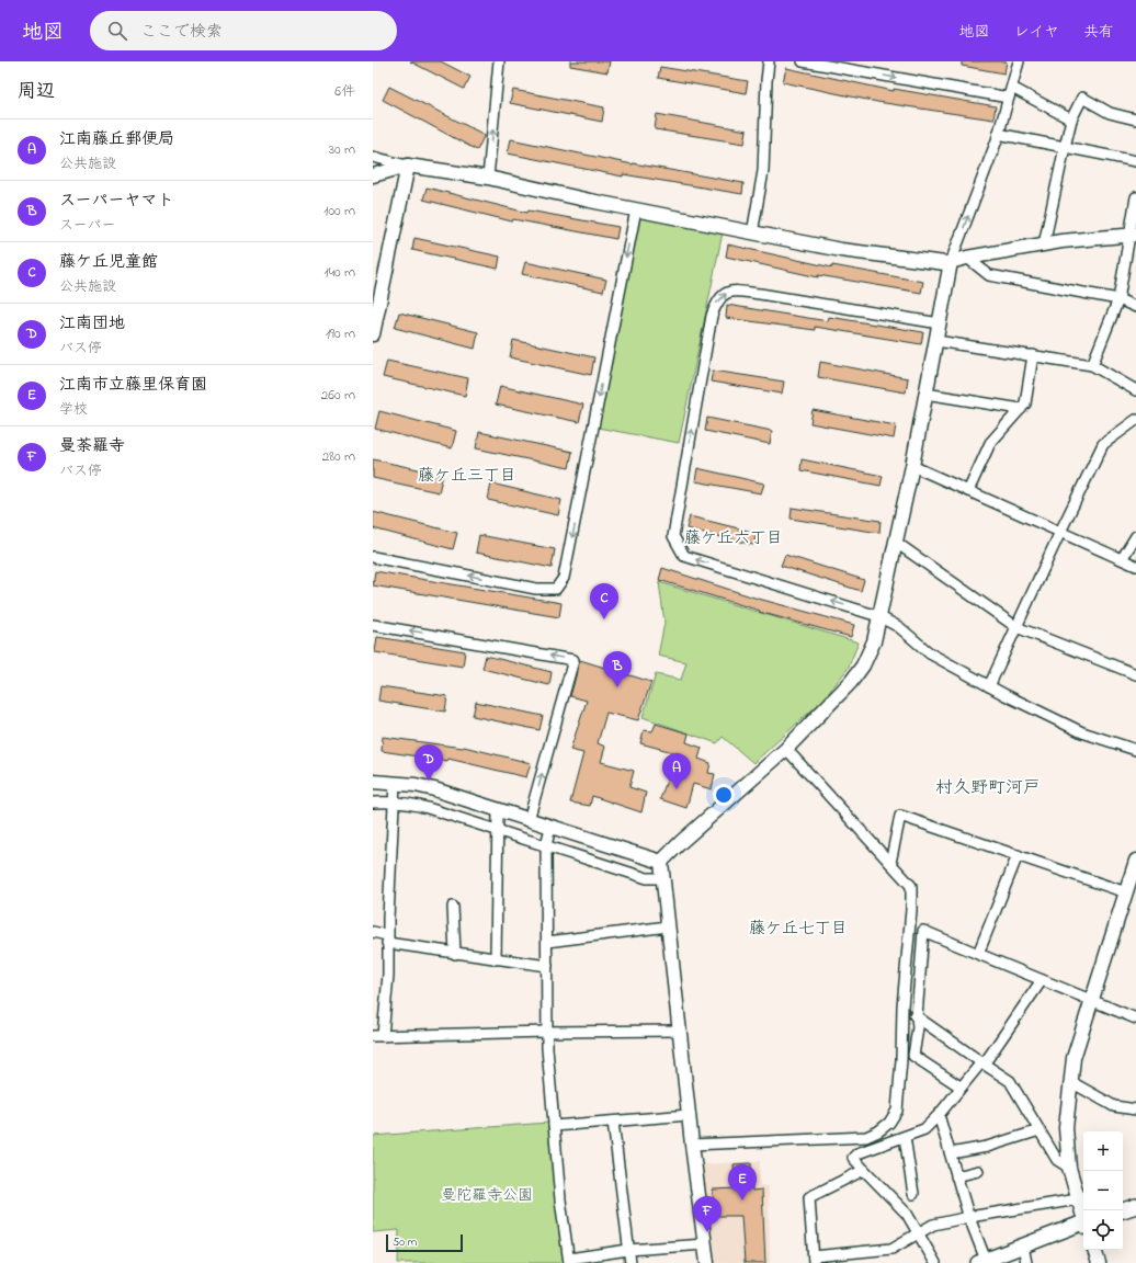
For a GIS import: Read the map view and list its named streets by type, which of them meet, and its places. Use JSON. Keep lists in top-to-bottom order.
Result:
{
  "districts": [
    "藤ケ丘三丁目",
    "藤ケ丘六丁目",
    "村久野町河戸",
    "藤ケ丘七丁目"
  ],
  "parks": ["曼陀羅寺公園"],
  "scale_bar": "50 m",
  "page": {
    "header": "地図",
    "search": "ここで検索",
    "nav": ["地図", "レイヤ", "共有"],
    "heading": ["周辺", "6件"],
    "list": [
      {
        "mark": "A",
        "name": "江南藤丘郵便局",
        "note": "公共施設",
        "value": "30 m"
      },
      {
        "mark": "B",
        "name": "スーパーヤマト",
        "note": "スーパー",
        "value": "100 m"
      },
      {
        "mark": "C",
        "name": "藤ケ丘児童館",
        "note": "公共施設",
        "value": "140 m"
      },
      {
        "mark": "D",
        "name": "江南団地",
        "note": "バス停",
        "value": "190 m"
      },
      {
        "mark": "E",
        "name": "江南市立藤里保育園",
        "note": "学校",
        "value": "260 m"
      },
      {
        "mark": "F",
        "name": "曼荼羅寺",
        "note": "バス停",
        "value": "280 m"
      }
    ],
    "pins": [
      "C",
      "B",
      "D",
      "A",
      "E",
      "F"
    ],
    "map_buttons": ["+", "−"],
    "scale": "50 m"
  }
}
